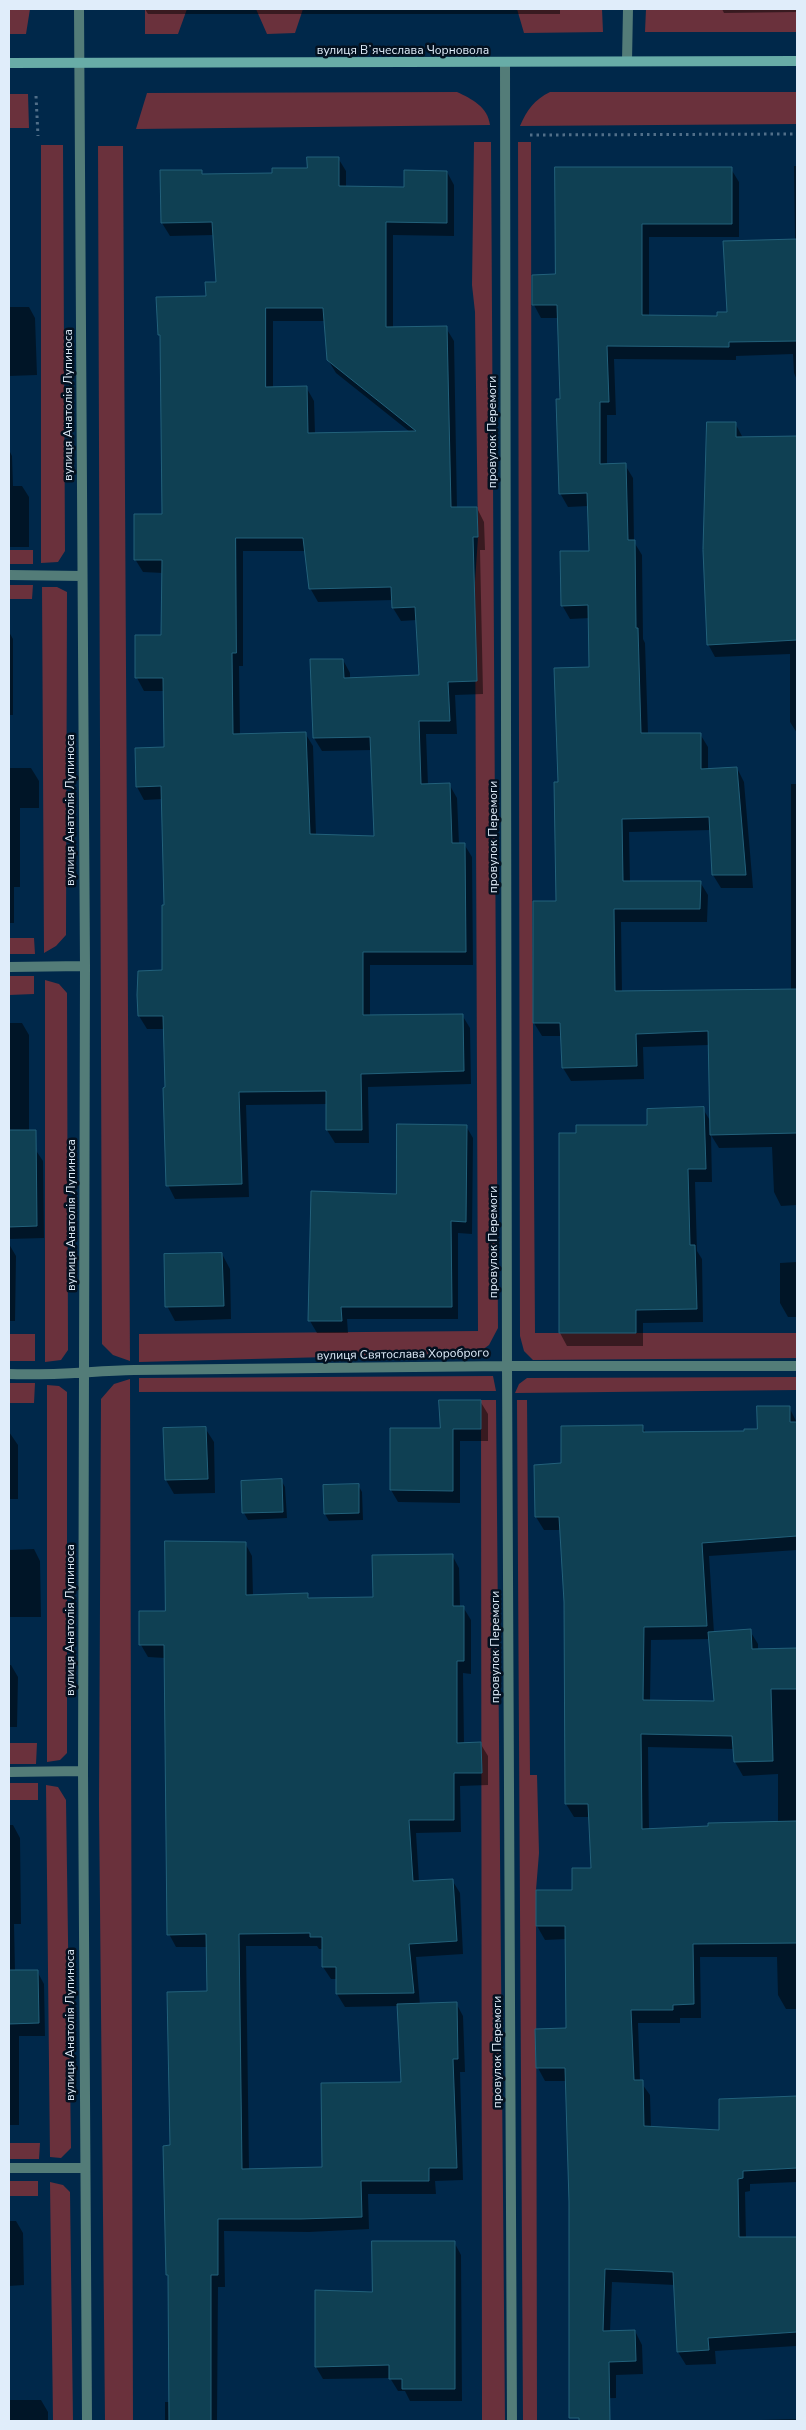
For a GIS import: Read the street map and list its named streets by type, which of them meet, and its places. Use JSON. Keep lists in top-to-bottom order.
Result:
{
  "streets": {
    "main road": ["вулиця Вʼячеслава Чорновола"],
    "street": ["вулиця Анатолія Лупиноса", "провулок Перемоги", "вулиця Святослава Хороброго"]
  },
  "crossings": [
    ["вулиця Вʼячеслава Чорновола", "вулиця Анатолія Лупиноса"],
    ["вулиця Вʼячеслава Чорновола", "провулок Перемоги"],
    ["вулиця Анатолія Лупиноса", "вулиця Святослава Хороброго"],
    ["провулок Перемоги", "вулиця Святослава Хороброго"]
  ]
}
